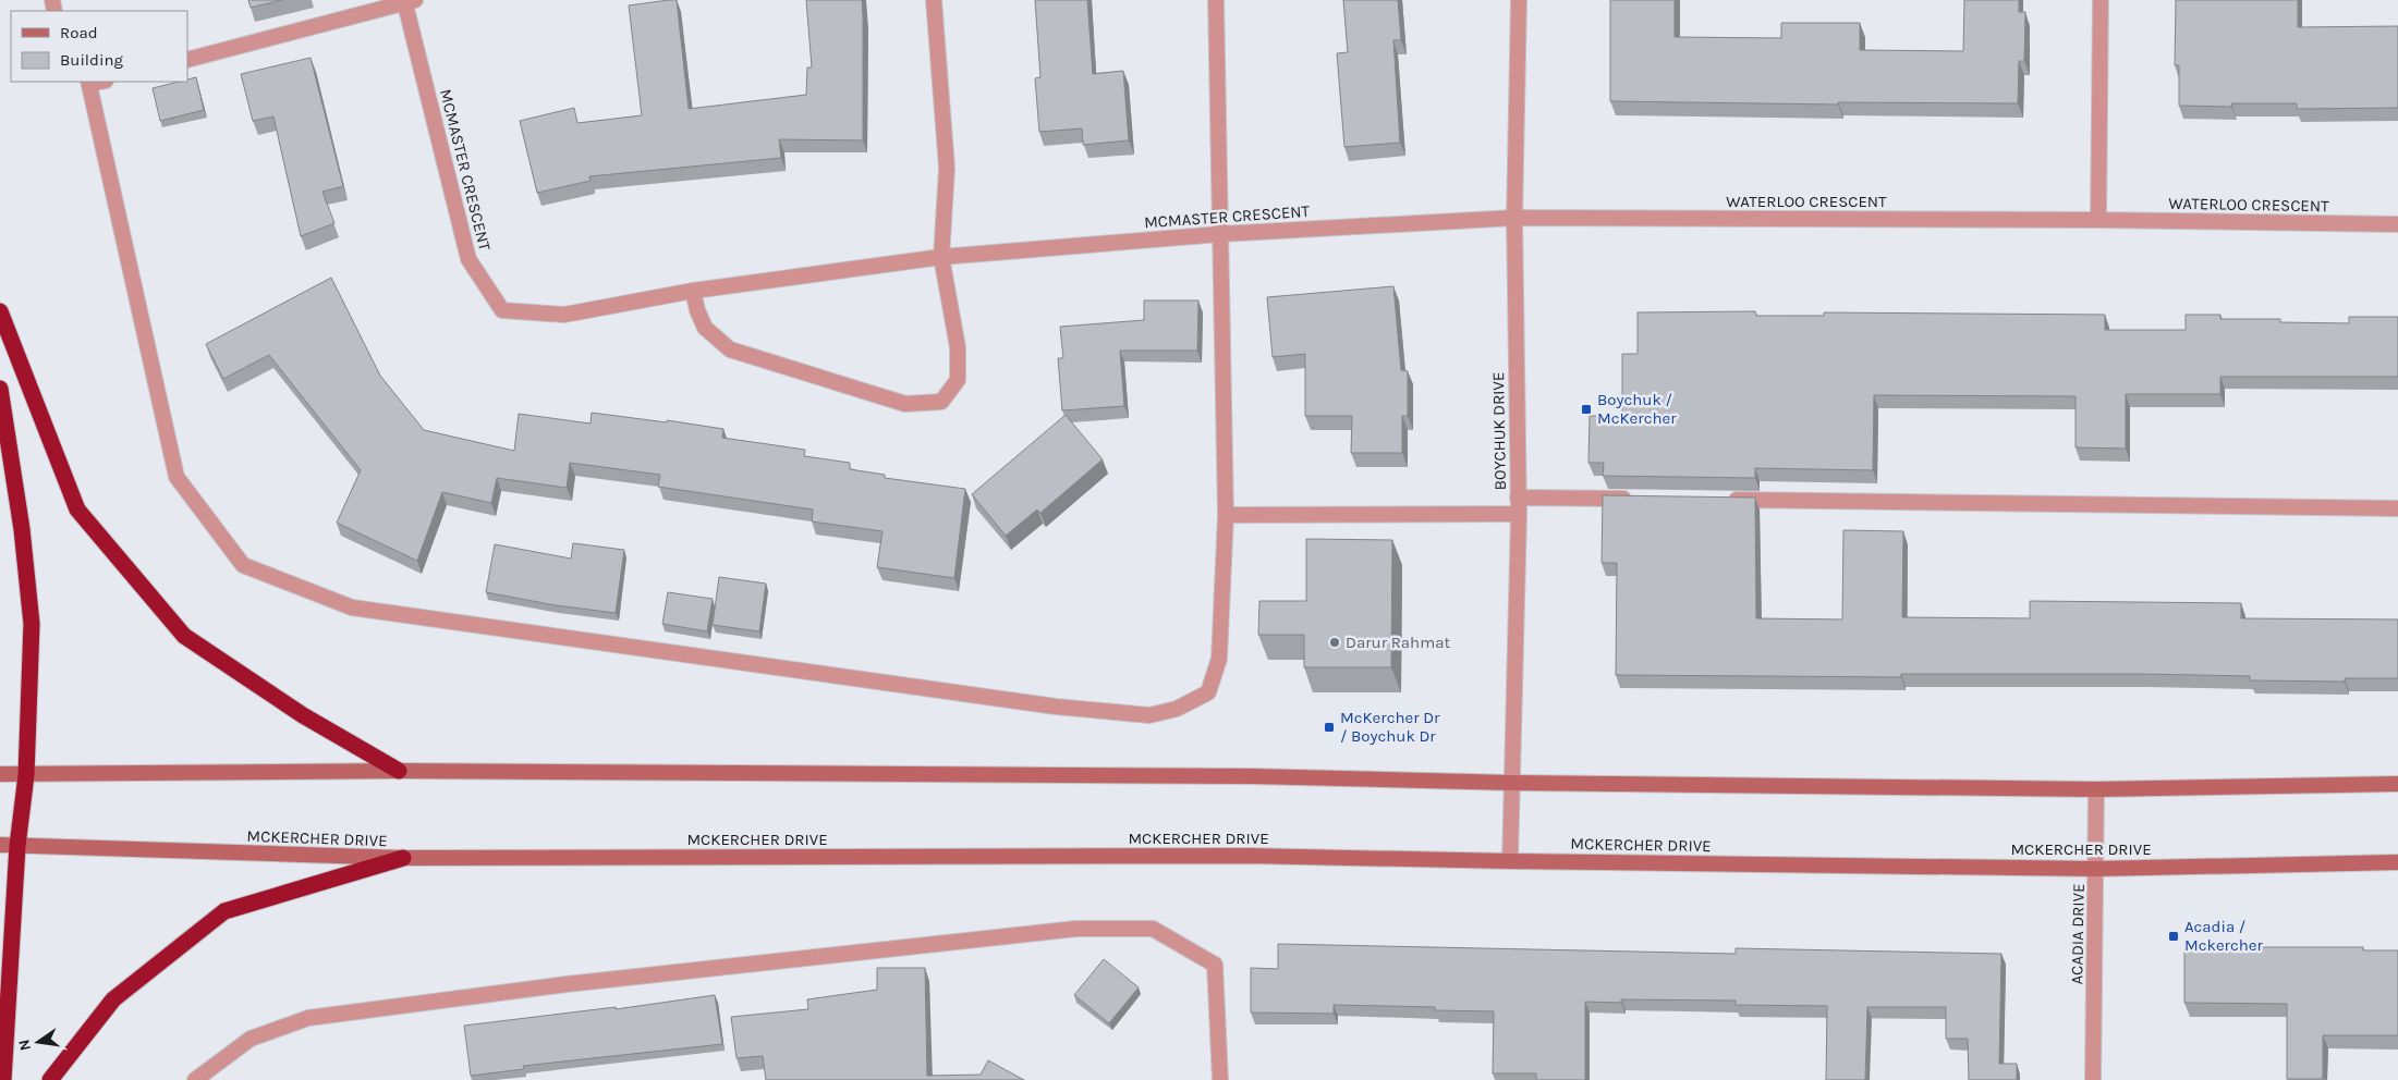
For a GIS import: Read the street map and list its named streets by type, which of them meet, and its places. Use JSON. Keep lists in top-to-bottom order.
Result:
{
  "streets": {
    "main road": ["MCKERCHER DRIVE"],
    "street": [
      "MCMASTER CRESCENT",
      "WATERLOO CRESCENT",
      "BOYCHUK DRIVE",
      "ACADIA DRIVE"
    ]
  },
  "crossings": [
    ["MCMASTER CRESCENT", "WATERLOO CRESCENT"],
    ["MCMASTER CRESCENT", "BOYCHUK DRIVE"],
    ["WATERLOO CRESCENT", "BOYCHUK DRIVE"],
    ["BOYCHUK DRIVE", "MCKERCHER DRIVE"],
    ["MCKERCHER DRIVE", "ACADIA DRIVE"]
  ],
  "places": {
    "transit": ["Boychuk / McKercher", "McKercher Dr / Boychuk Dr", "Acadia / Mckercher"],
    "other": ["Darur Rahmat"]
  },
  "legend": ["Road", "Building"],
  "north": "left"
}
